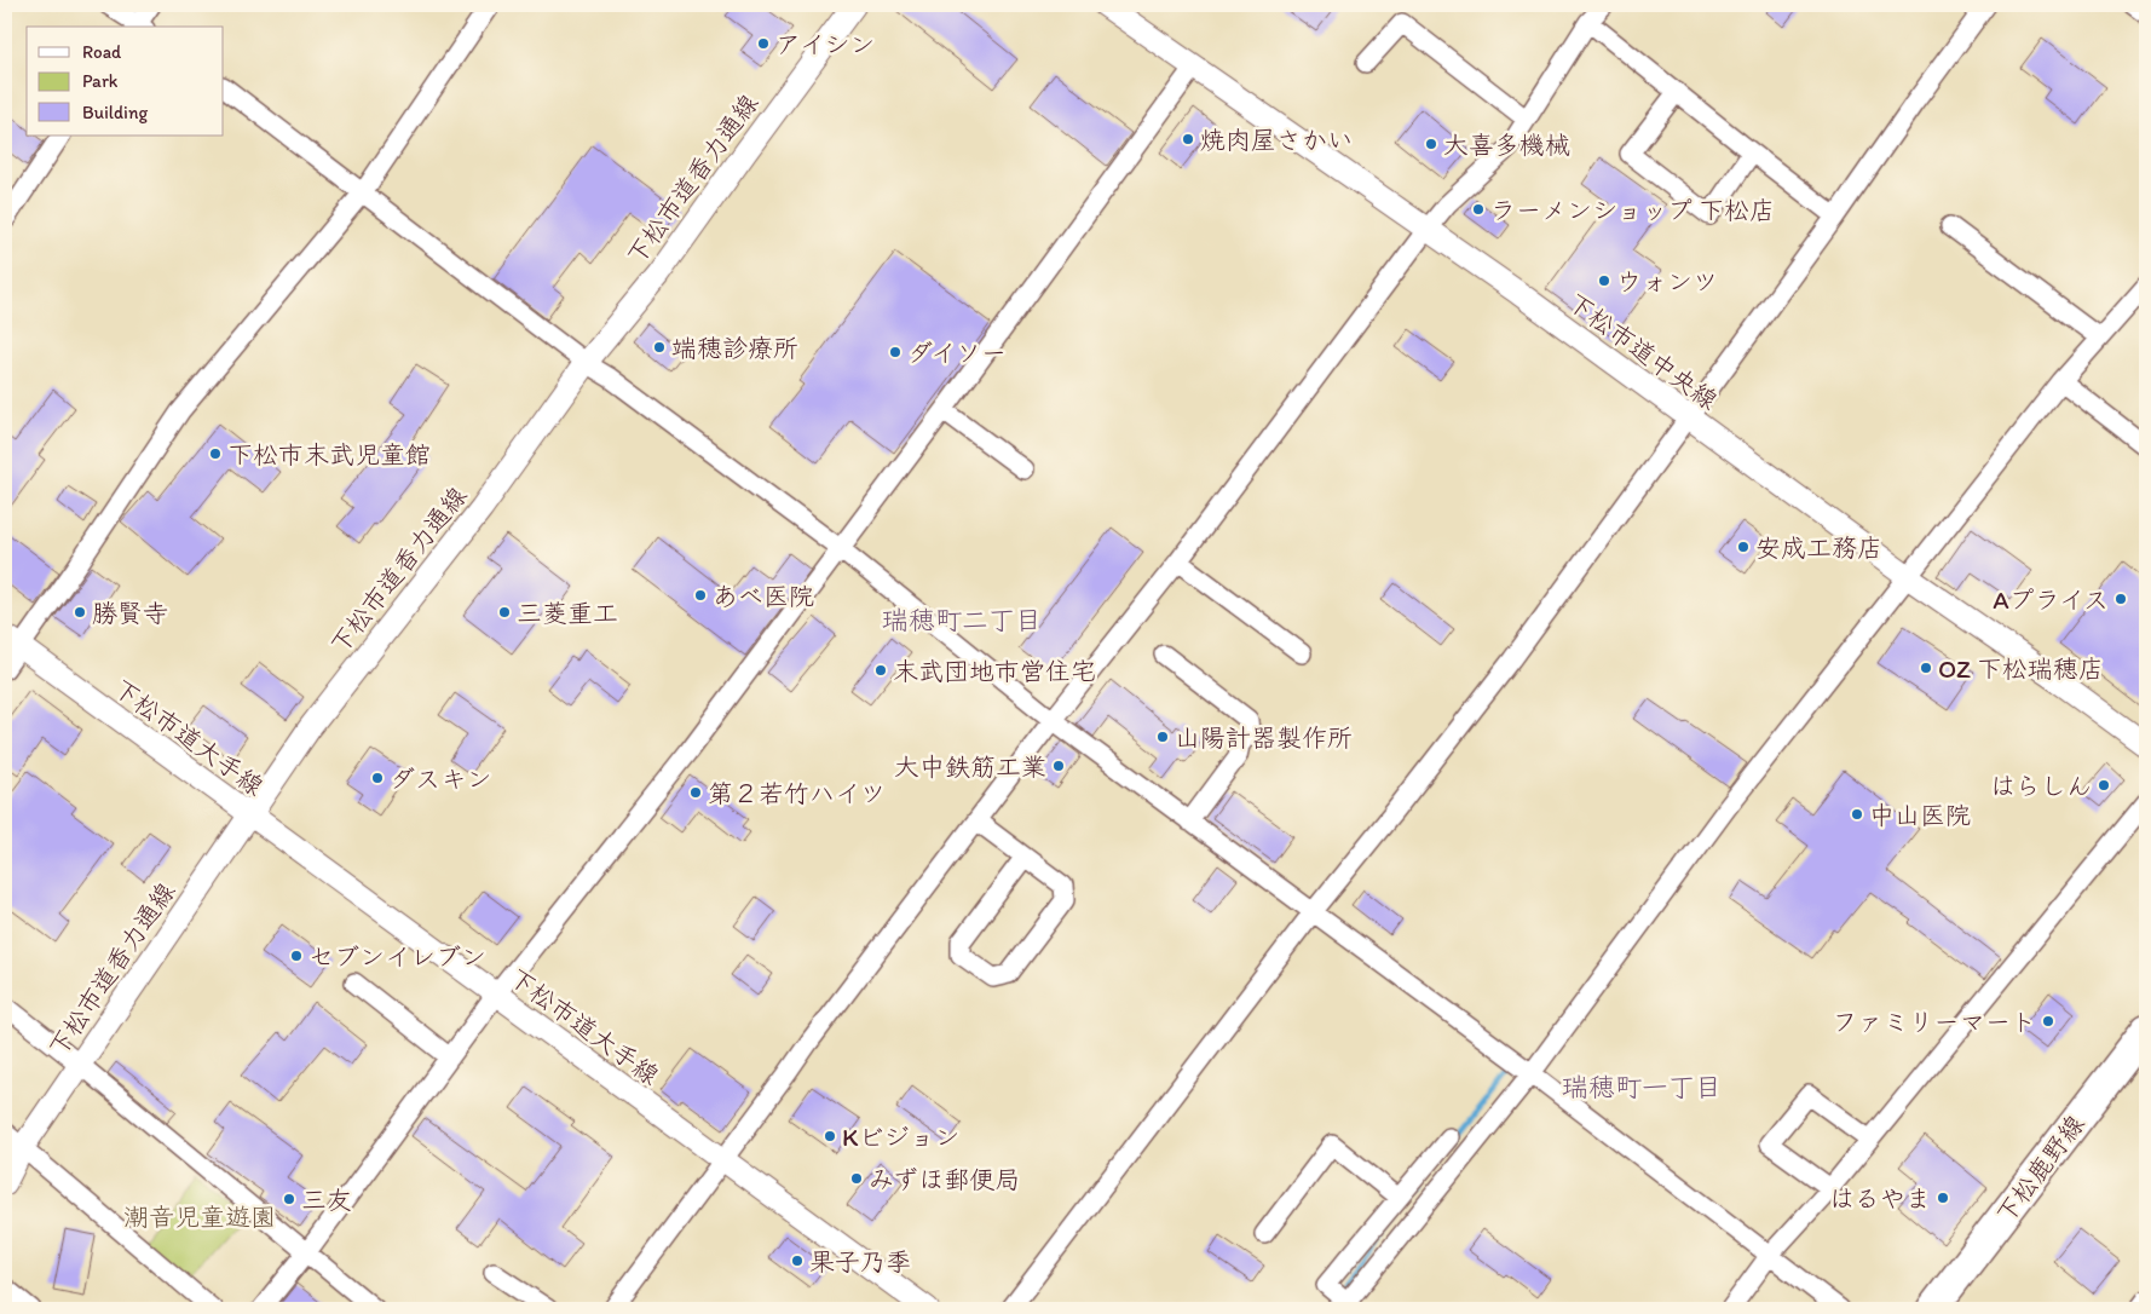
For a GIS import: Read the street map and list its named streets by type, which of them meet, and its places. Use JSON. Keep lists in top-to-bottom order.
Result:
{
  "streets": {
    "main road": ["下松鹿野線"],
    "street": ["下松市道香力通線", "下松市道中央線", "下松市道大手線"]
  },
  "crossings": [
    ["下松市道香力通線", "下松市道大手線"]
  ],
  "districts": ["瑞穂町二丁目", "瑞穂町一丁目"],
  "parks": ["潮音児童遊園"],
  "places": [
    "アイシン",
    "焼肉屋さかい",
    "大喜多機械",
    "ラーメンショップ 下松店",
    "ウォンツ",
    "端穂診療所",
    "ダイソー",
    "下松市末武児童館",
    "安成工務店",
    "あべ医院",
    "Aプライス",
    "勝賢寺",
    "三菱重工",
    "OZ 下松瑞穂店",
    "末武団地市営住宅",
    "山陽計器製作所",
    "大中鉄筋工業",
    "ダスキン",
    "はらしん",
    "第２若竹ハイツ",
    "中山医院",
    "セブンイレブン",
    "ファミリーマート",
    "Kビジョン",
    "みずほ郵便局",
    "はるやま",
    "三友",
    "果子乃季"
  ],
  "legend": ["Road", "Park", "Building"]
}
